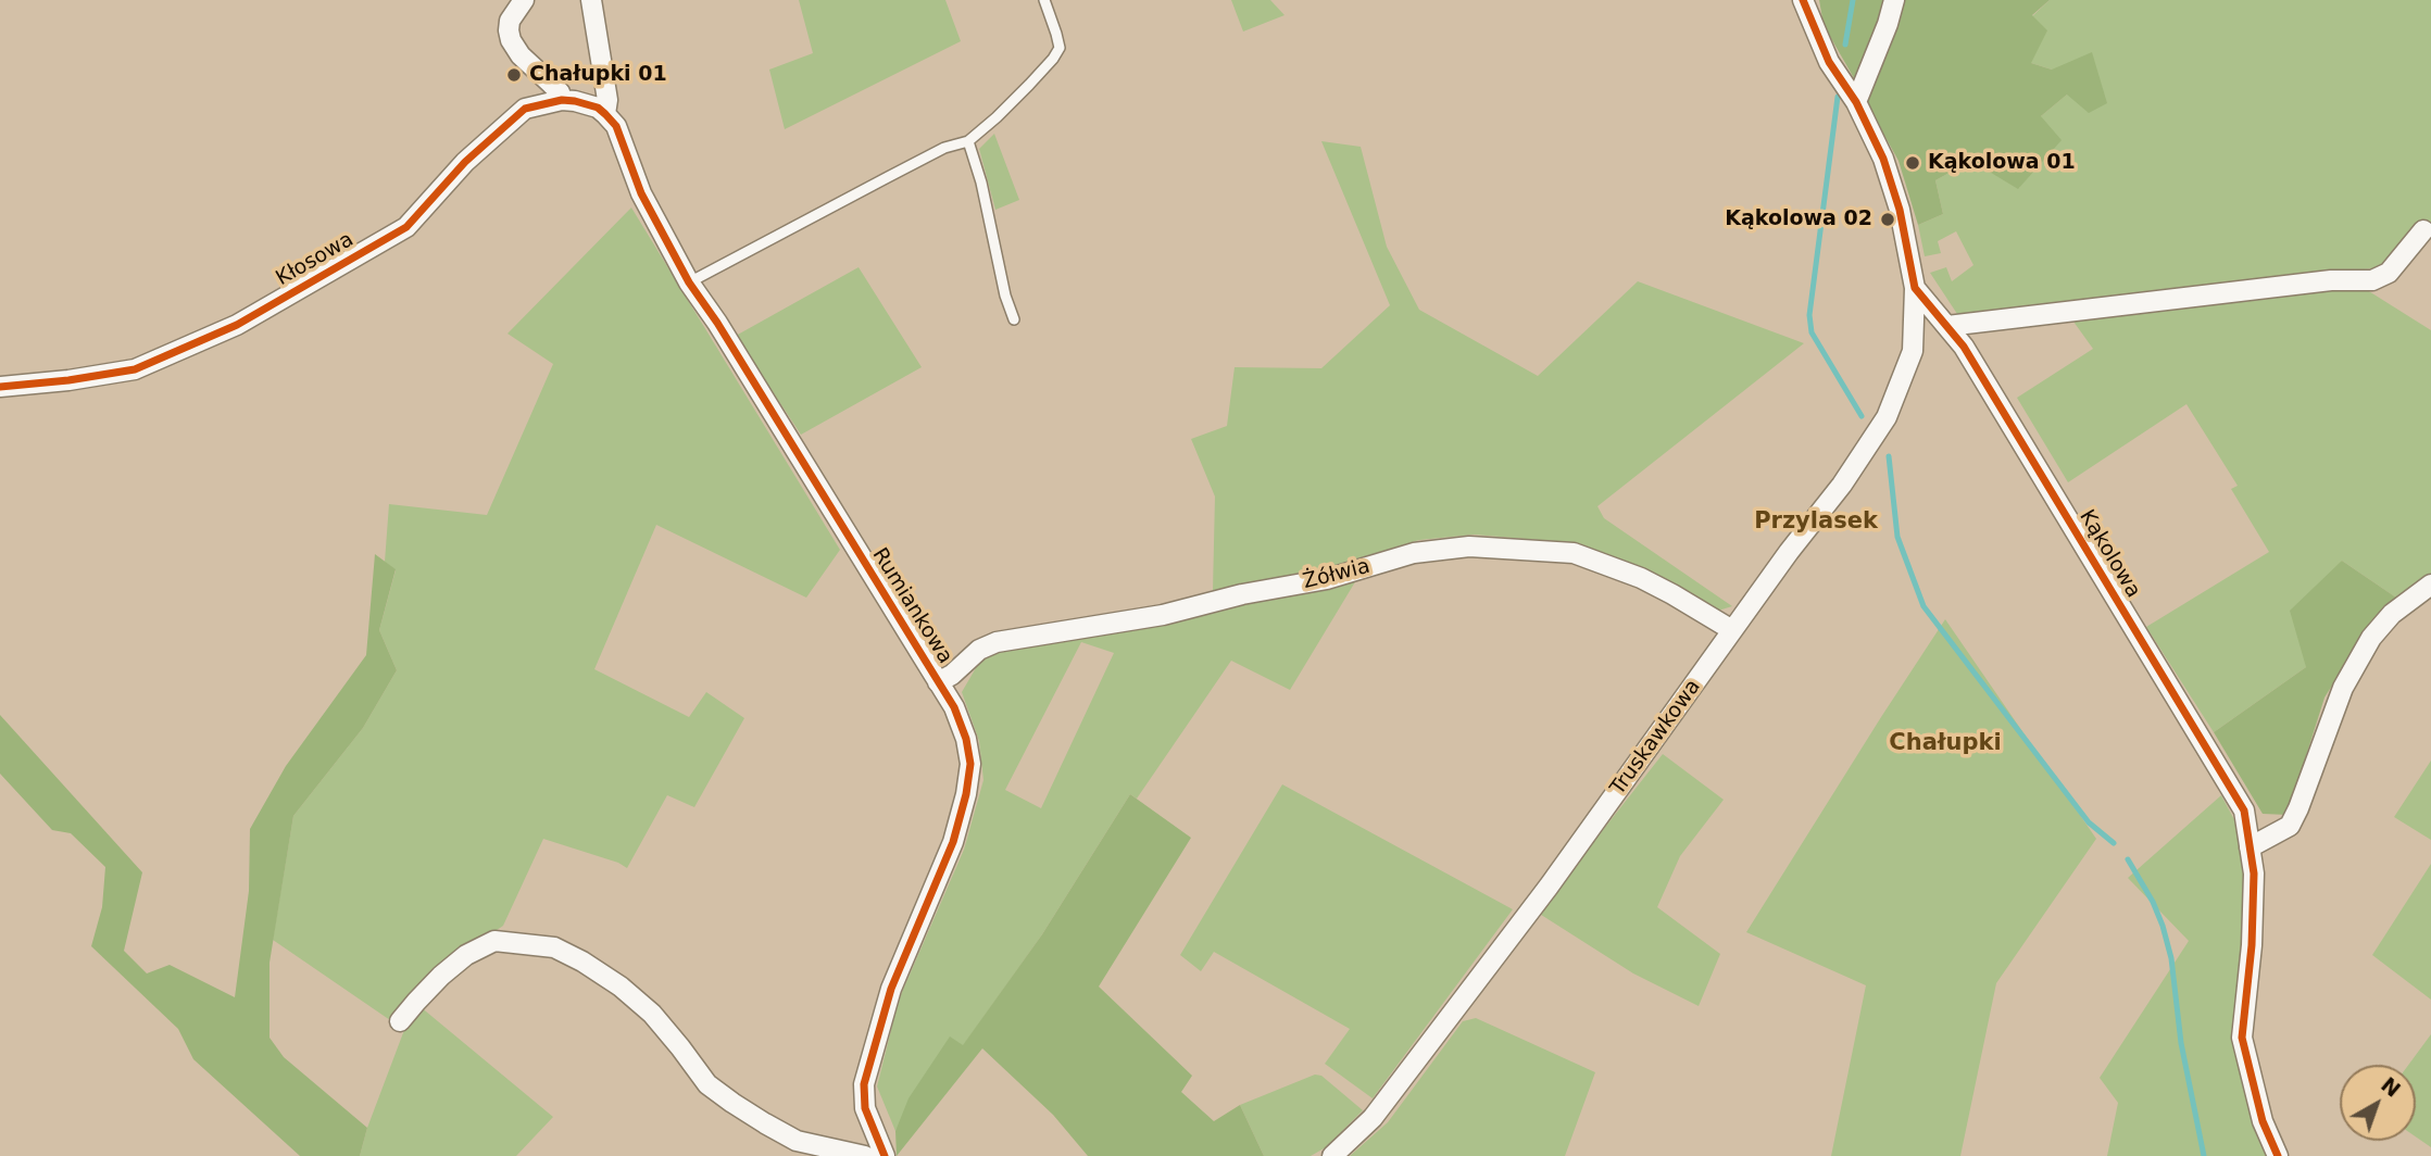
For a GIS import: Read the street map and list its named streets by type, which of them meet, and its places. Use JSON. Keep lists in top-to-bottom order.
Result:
{
  "streets": {
    "street": [
      "Kłosowa",
      "Kąkolowa",
      "Żółwia",
      "Rumiankowa",
      "Truskawkowa"
    ]
  },
  "crossings": [
    ["Kłosowa", "Rumiankowa"],
    ["Kąkolowa", "Truskawkowa"],
    ["Żółwia", "Rumiankowa"],
    ["Żółwia", "Truskawkowa"]
  ],
  "districts": ["Przylasek", "Chałupki"],
  "places": ["Chałupki 01", "Kąkolowa 01", "Kąkolowa 02"],
  "north": "top right"
}
